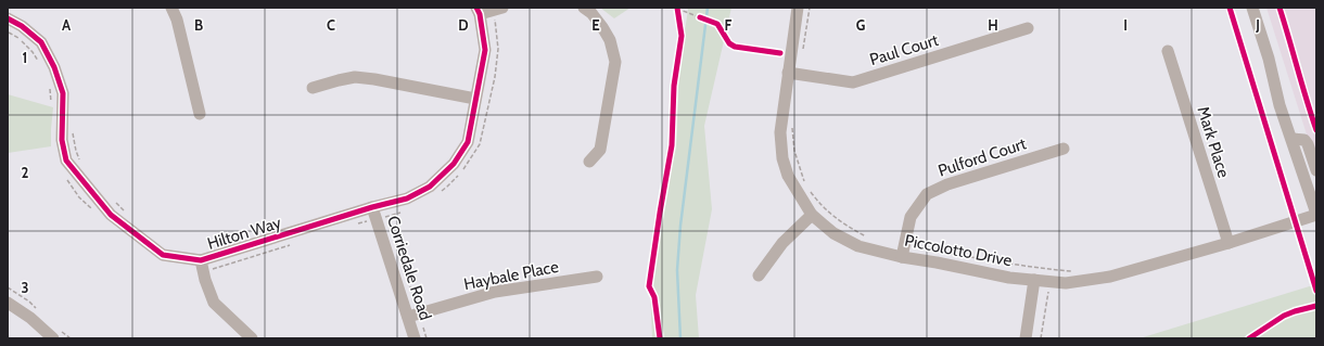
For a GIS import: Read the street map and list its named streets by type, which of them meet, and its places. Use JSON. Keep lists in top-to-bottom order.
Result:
{
  "streets": {
    "street": [
      "Paul Court",
      "Mark Place",
      "Pulford Court",
      "Hilton Way",
      "Piccolotto Drive",
      "Corriedale Road",
      "Haybale Place"
    ]
  },
  "crossings": [
    ["Paul Court", "Piccolotto Drive"],
    ["Mark Place", "Piccolotto Drive"],
    ["Pulford Court", "Piccolotto Drive"],
    ["Hilton Way", "Corriedale Road"],
    ["Corriedale Road", "Haybale Place"]
  ],
  "grid": {
    "columns": [
      "A",
      "B",
      "C",
      "D",
      "E",
      "F",
      "G",
      "H",
      "I",
      "J"
    ],
    "rows": ["1", "2", "3"]
  }
}
